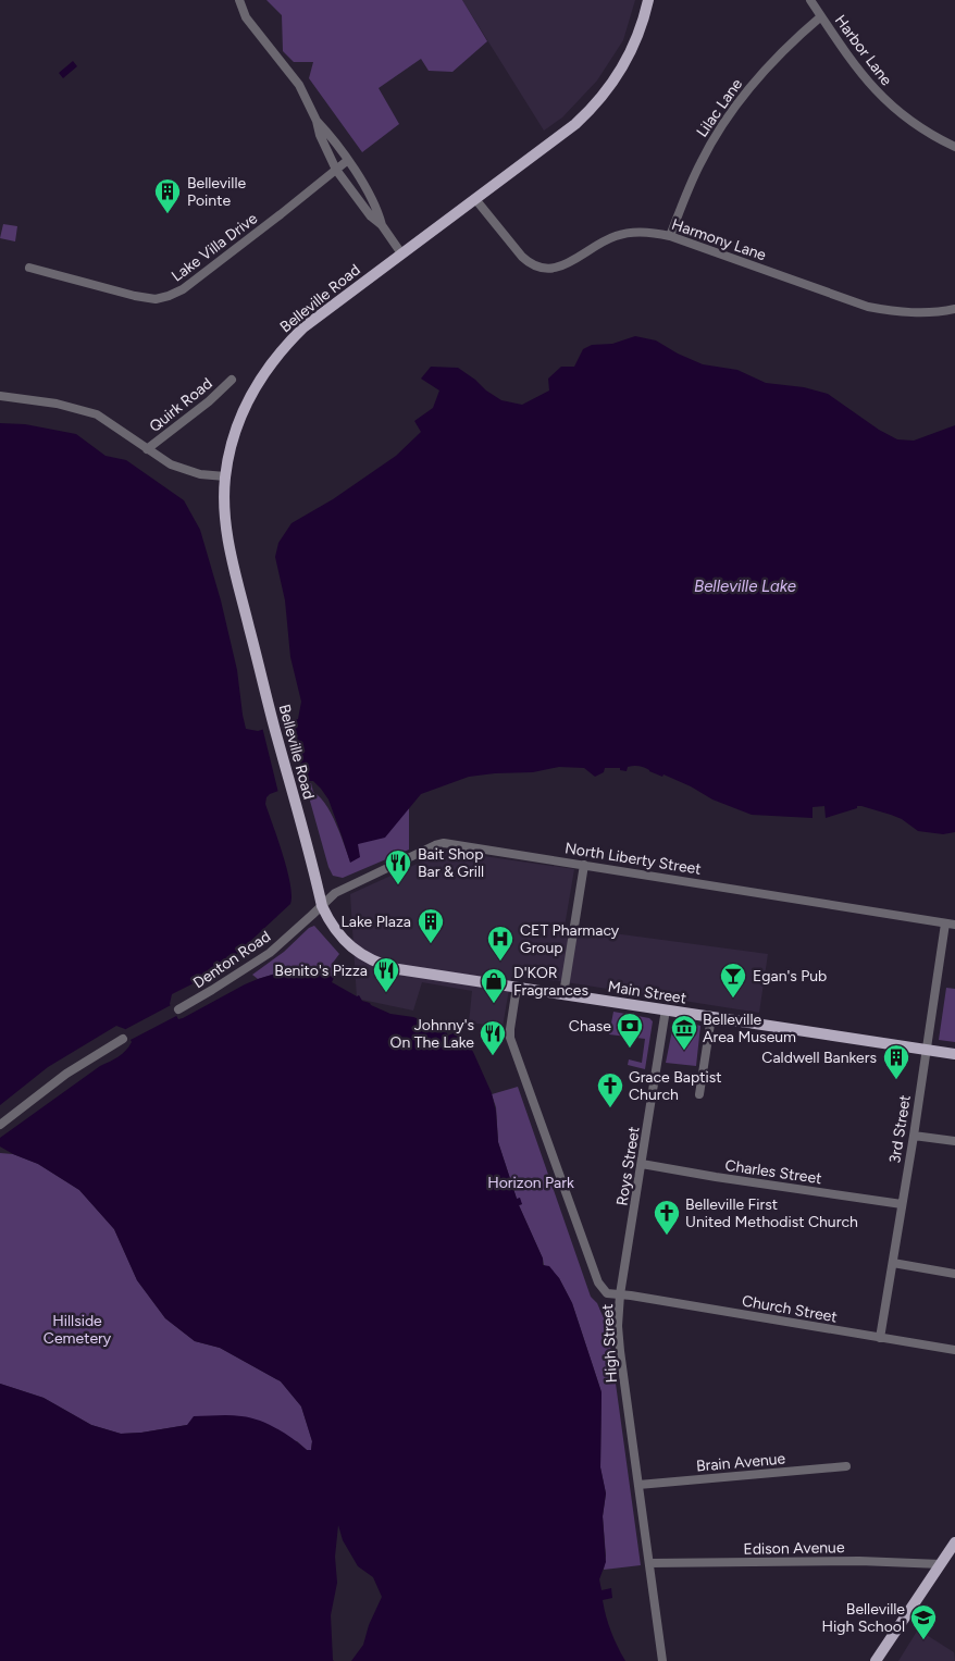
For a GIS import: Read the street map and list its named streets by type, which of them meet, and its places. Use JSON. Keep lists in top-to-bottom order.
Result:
{
  "streets": {
    "main road": ["Belleville Road", "Main Street"],
    "street": [
      "Harbor Lane",
      "Lilac Lane",
      "Harmony Lane",
      "Lake Villa Drive",
      "Quirk Road",
      "North Liberty Street",
      "Denton Road",
      "3rd Street",
      "Roys Street",
      "Charles Street",
      "Church Street",
      "High Street",
      "Brain Avenue",
      "Edison Avenue"
    ]
  },
  "crossings": [
    ["Harbor Lane", "Lilac Lane"],
    ["Lilac Lane", "Harmony Lane"],
    ["Harmony Lane", "Belleville Road"],
    ["Belleville Road", "Quirk Road"],
    ["Belleville Road", "North Liberty Street"],
    ["Belleville Road", "Denton Road"],
    ["Belleville Road", "Main Street"],
    ["North Liberty Street", "Denton Road"],
    ["North Liberty Street", "3rd Street"],
    ["Main Street", "3rd Street"],
    ["Main Street", "Roys Street"],
    ["Main Street", "High Street"],
    ["3rd Street", "Charles Street"],
    ["3rd Street", "Church Street"],
    ["Roys Street", "Charles Street"],
    ["Roys Street", "Church Street"],
    ["Roys Street", "High Street"],
    ["Church Street", "High Street"],
    ["High Street", "Brain Avenue"],
    ["High Street", "Edison Avenue"]
  ],
  "water": ["Belleville Lake"],
  "parks": ["Horizon Park", "Hillside Cemetery"],
  "places": {
    "building": ["Belleville Pointe", "Lake Plaza", "Caldwell Bankers"],
    "restaurant": ["Bait Shop Bar & Grill", "Benito's Pizza", "Johnny's On The Lake"],
    "hospital": ["CET Pharmacy Group"],
    "bar": ["Egan's Pub"],
    "shop": ["D'KOR Fragrances"],
    "bank": ["Chase"],
    "museum": ["Belleville Area Museum"],
    "church": ["Grace Baptist Church", "Belleville First United Methodist Church"],
    "school or university": ["Belleville High School"]
  }
}
